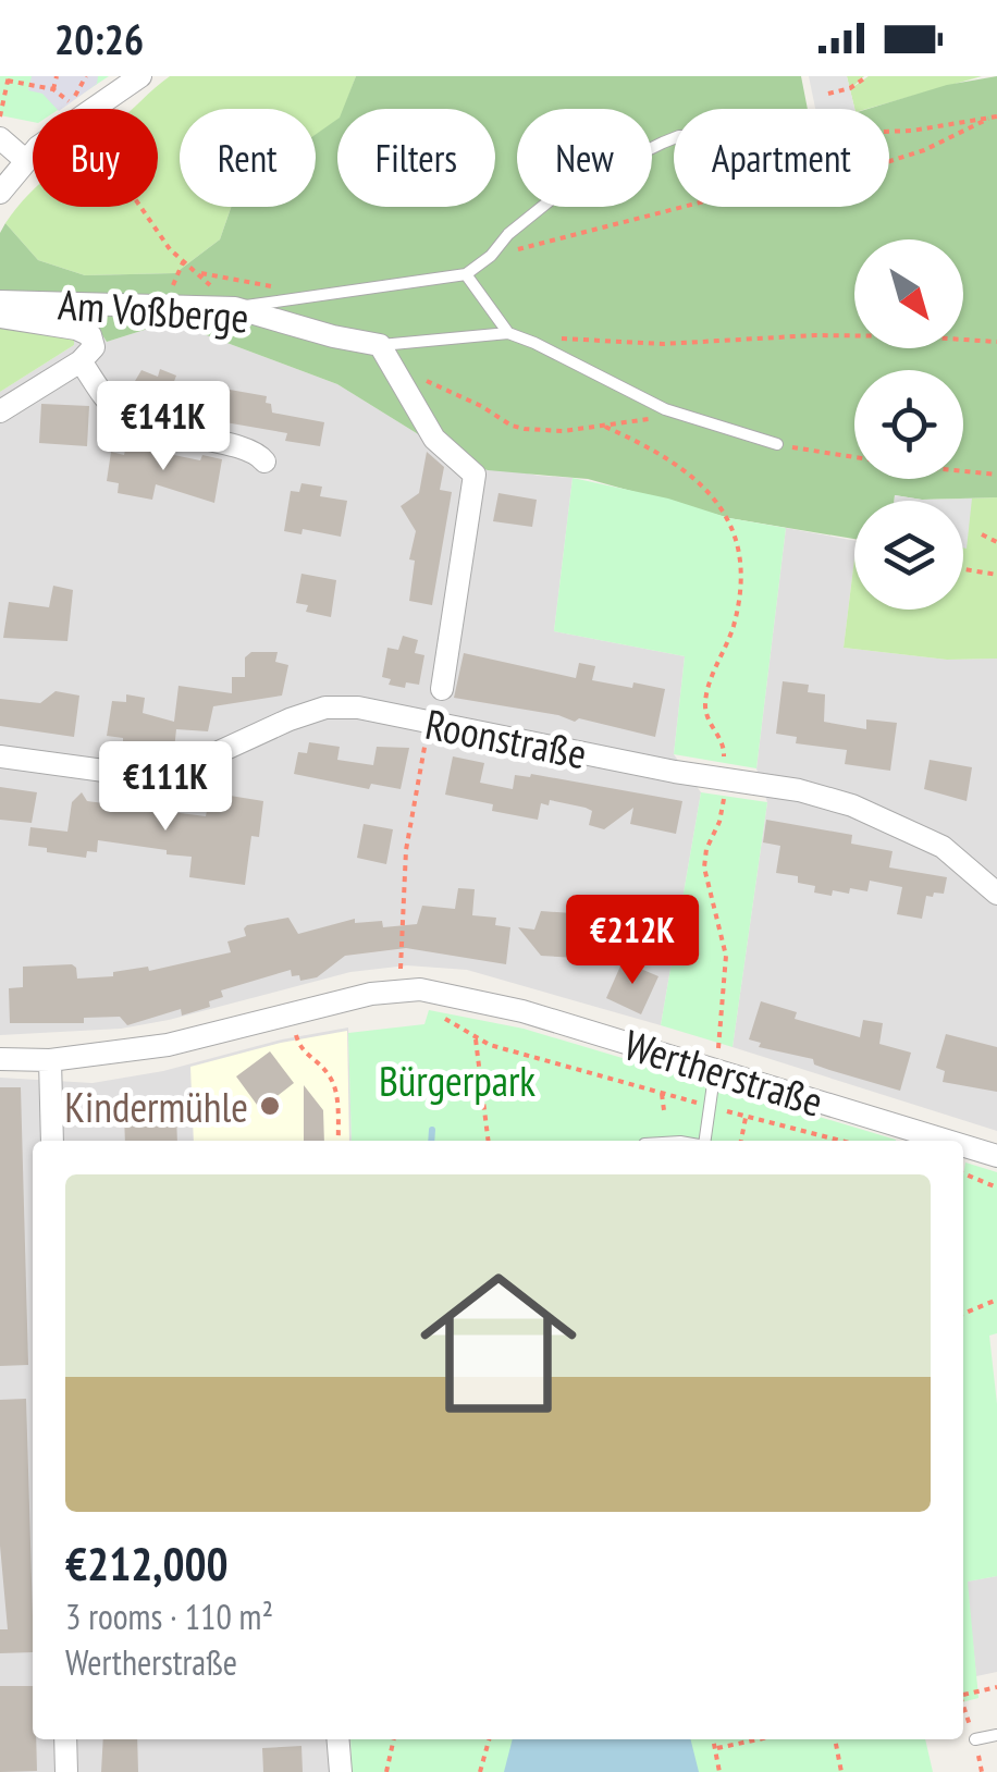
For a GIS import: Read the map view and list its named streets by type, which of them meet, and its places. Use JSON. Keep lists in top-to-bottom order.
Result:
{
  "streets": {
    "street": ["Am Voßberge", "Roonstraße", "Wertherstraße"]
  },
  "parks": ["Bürgerpark"],
  "places": ["Kindermühle"],
  "north": "bottom right",
  "page": {
    "status": "20:26",
    "chip": [
      "Buy",
      "Rent",
      "Filters",
      "New",
      "Apartment"
    ],
    "price": ["€141K", "€111K", "€212K"],
    "list": [
      {
        "name": "€212,000",
        "note": "3 rooms · 110 m² · Wertherstraße"
      }
    ]
  }
}
